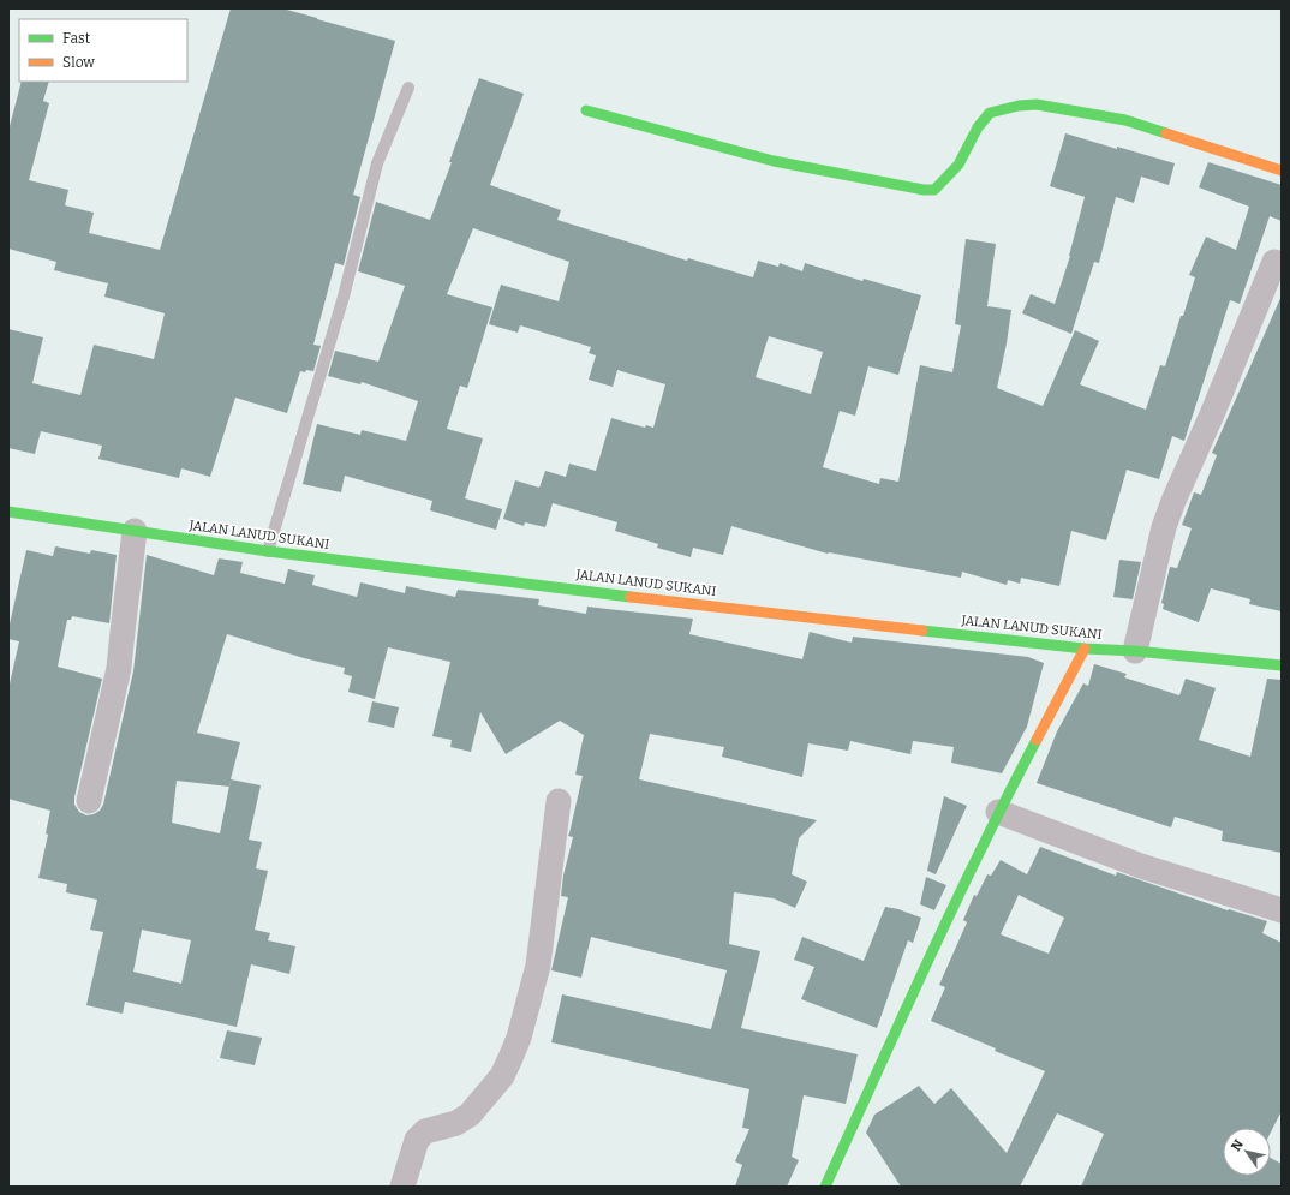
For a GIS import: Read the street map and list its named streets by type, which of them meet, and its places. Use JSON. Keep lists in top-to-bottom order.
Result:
{
  "streets": {
    "street": ["JALAN LANUD SUKANI"]
  },
  "legend": ["Fast", "Slow"],
  "north": "top left"
}
